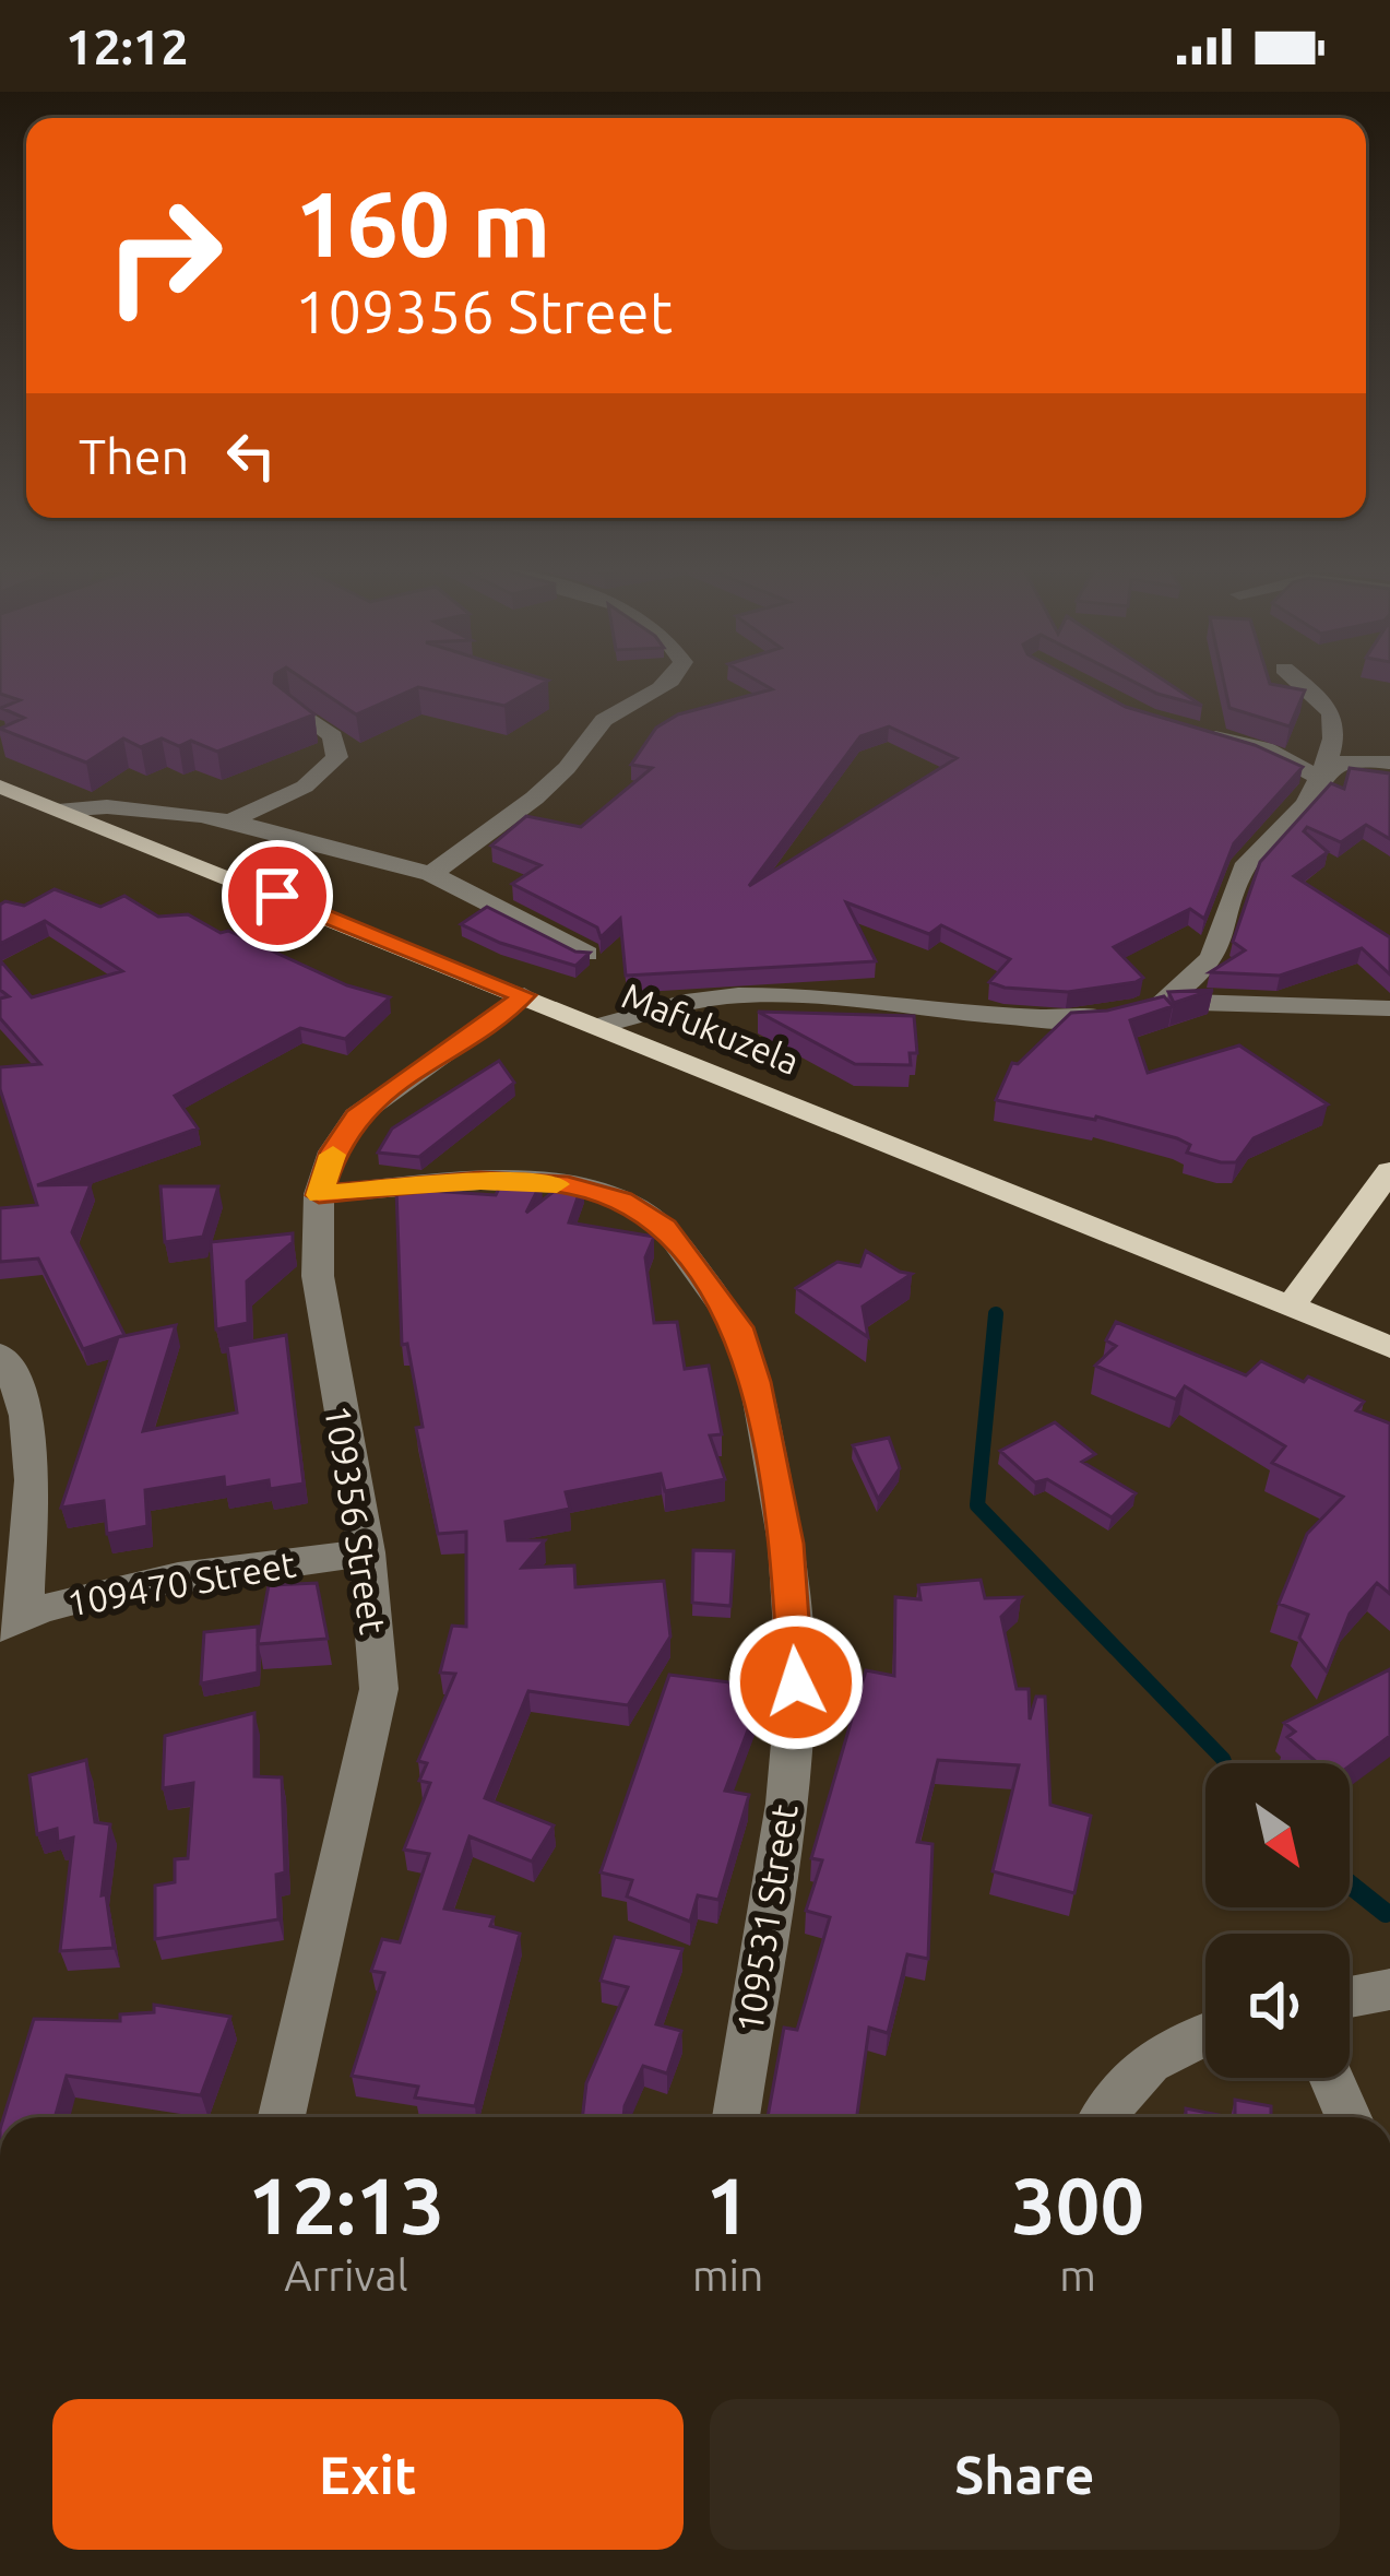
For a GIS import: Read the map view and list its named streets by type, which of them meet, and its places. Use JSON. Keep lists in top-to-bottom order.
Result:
{
  "streets": {
    "main road": ["Mafukuzela"],
    "street": ["109356 Street", "109470 Street", "109531 Street"]
  },
  "crossings": [
    ["Mafukuzela", "109356 Street"],
    ["109356 Street", "109470 Street"],
    ["109356 Street", "109531 Street"]
  ],
  "north": "bottom right",
  "page": {
    "status": "12:12",
    "turn": ["160 m", "109356 Street"],
    "then": "Then",
    "eta": [
      "12:13",
      "Arrival",
      "1",
      "min",
      "300",
      "m"
    ],
    "buttons": ["Exit", "Share"]
  }
}
